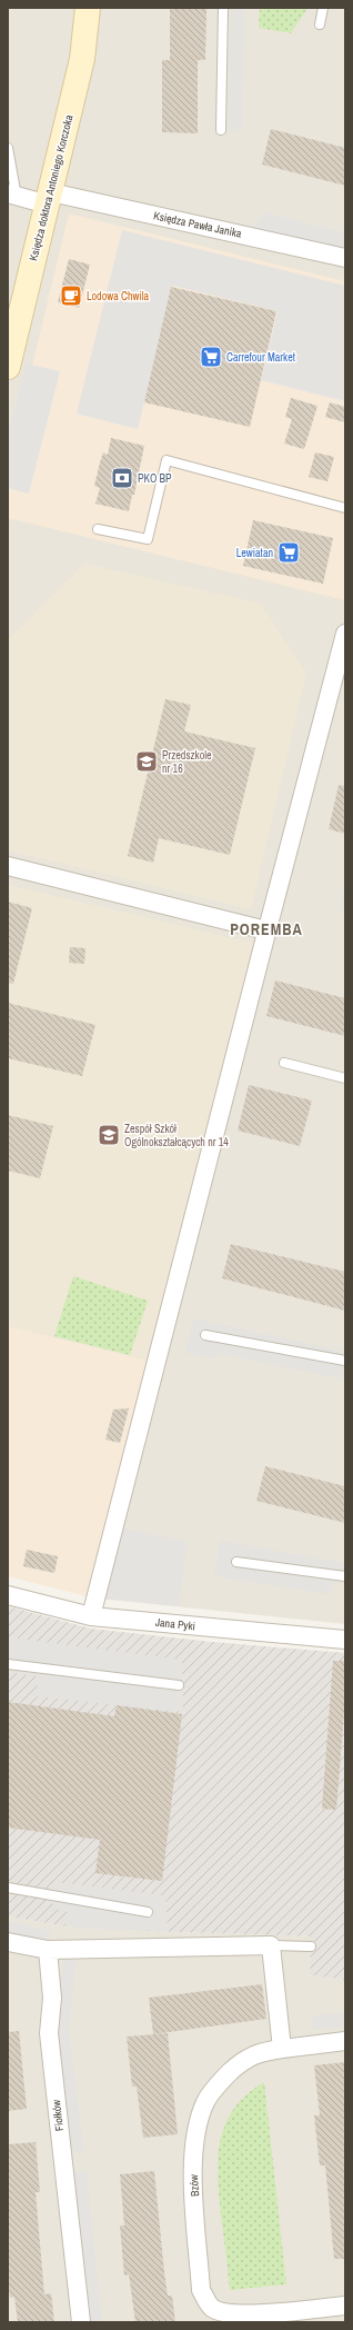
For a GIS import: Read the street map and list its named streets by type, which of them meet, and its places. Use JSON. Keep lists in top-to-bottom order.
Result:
{
  "streets": {
    "street": [
      "Księdza doktora Antoniego Korczoka",
      "Księdza Pawła Janika",
      "Jana Pyki",
      "Fiołków",
      "Bzów"
    ]
  },
  "crossings": [
    ["Księdza doktora Antoniego Korczoka", "Księdza Pawła Janika"]
  ],
  "districts": ["POREMBA"],
  "places": {
    "cafe": ["Lodowa Chwila"],
    "supermarket": ["Carrefour Market", "Lewiatan"],
    "bank": ["PKO BP"],
    "school or university": ["Przedszkole nr 16", "Zespół Szkół Ogólnokształcących nr 14"]
  }
}
